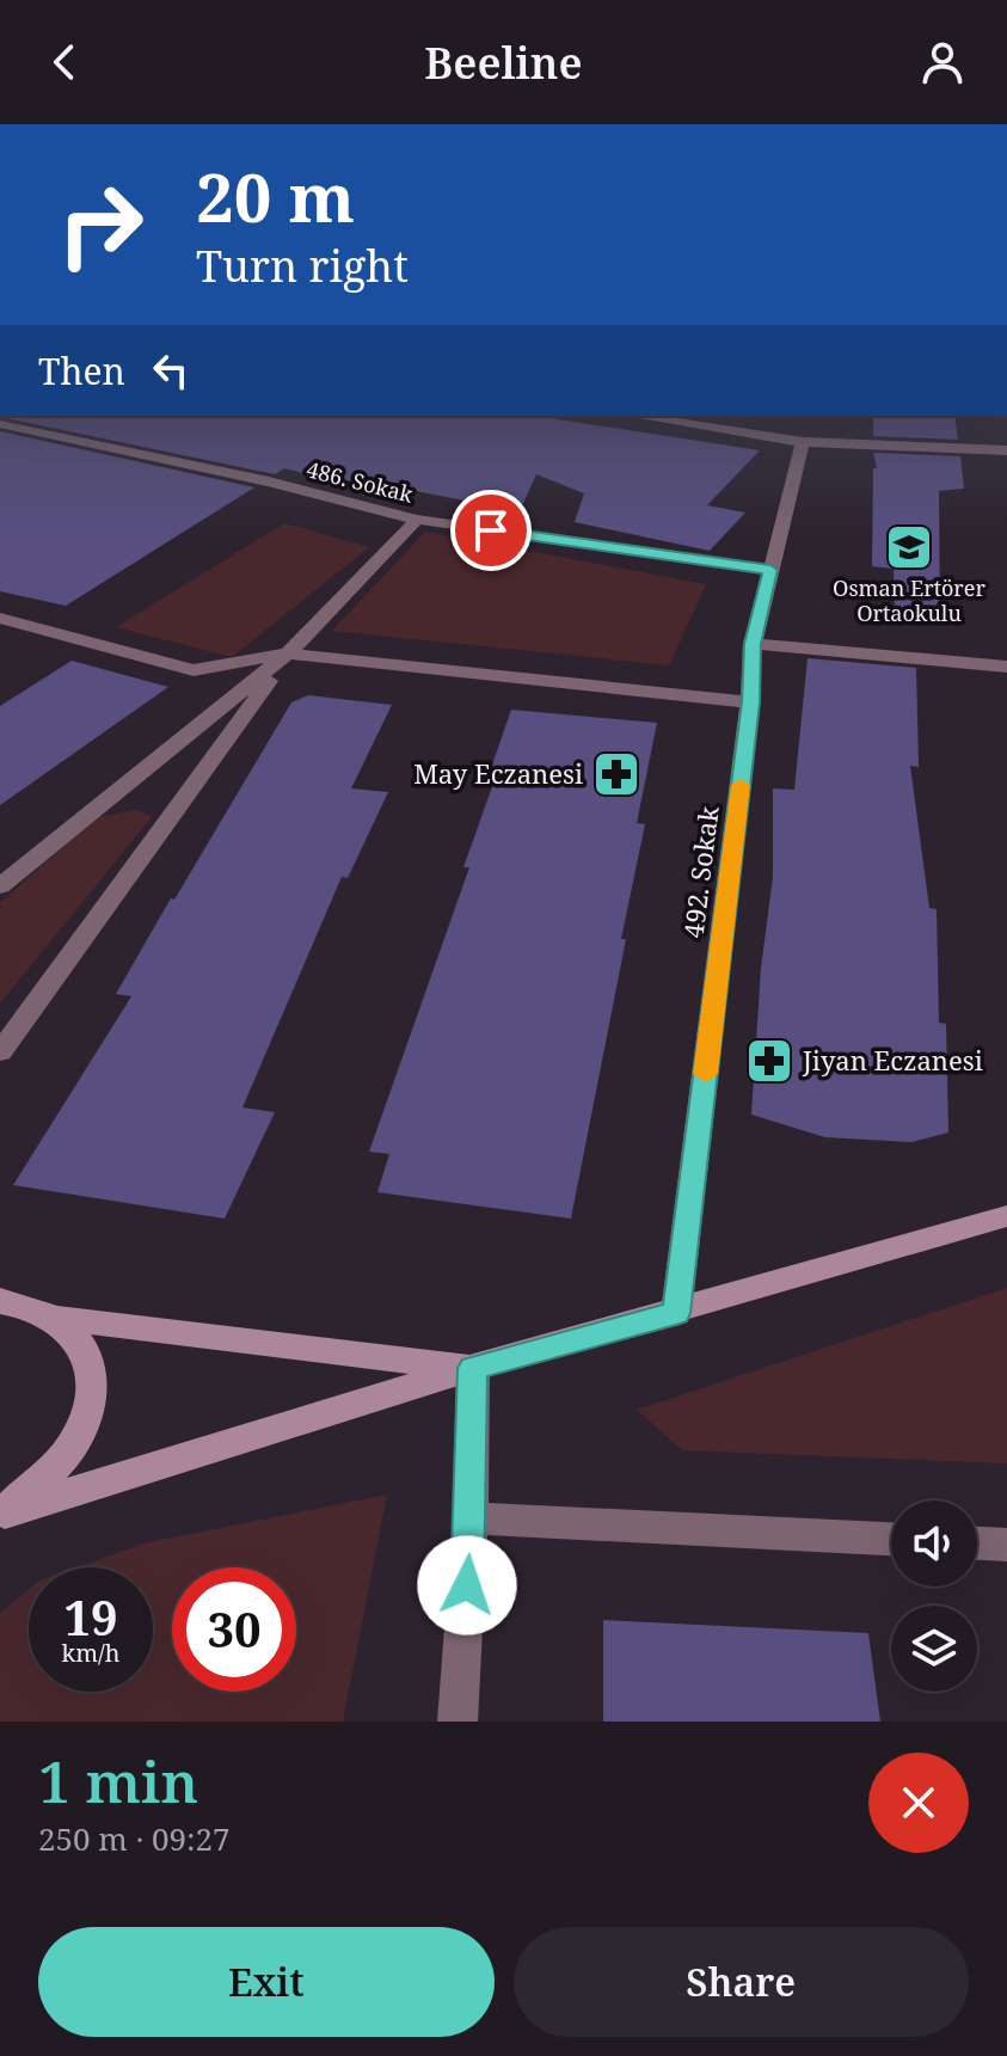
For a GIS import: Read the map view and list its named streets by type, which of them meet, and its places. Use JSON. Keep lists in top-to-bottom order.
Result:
{
  "streets": {
    "street": ["486. Sokak", "492. Sokak"]
  },
  "crossings": [
    ["486. Sokak", "492. Sokak"]
  ],
  "places": {
    "school or university": ["Osman Ertörer Ortaokulu"],
    "pharmacy": ["May Eczanesi", "Jiyan Eczanesi"]
  },
  "page": {
    "header": "Beeline",
    "turn": ["20 m", "Turn right"],
    "then": "Then",
    "speed": "19 km/h",
    "limit": "30",
    "heading": ["1 min", "250 m · 09:27"],
    "buttons": ["Exit", "Share"]
  }
}
